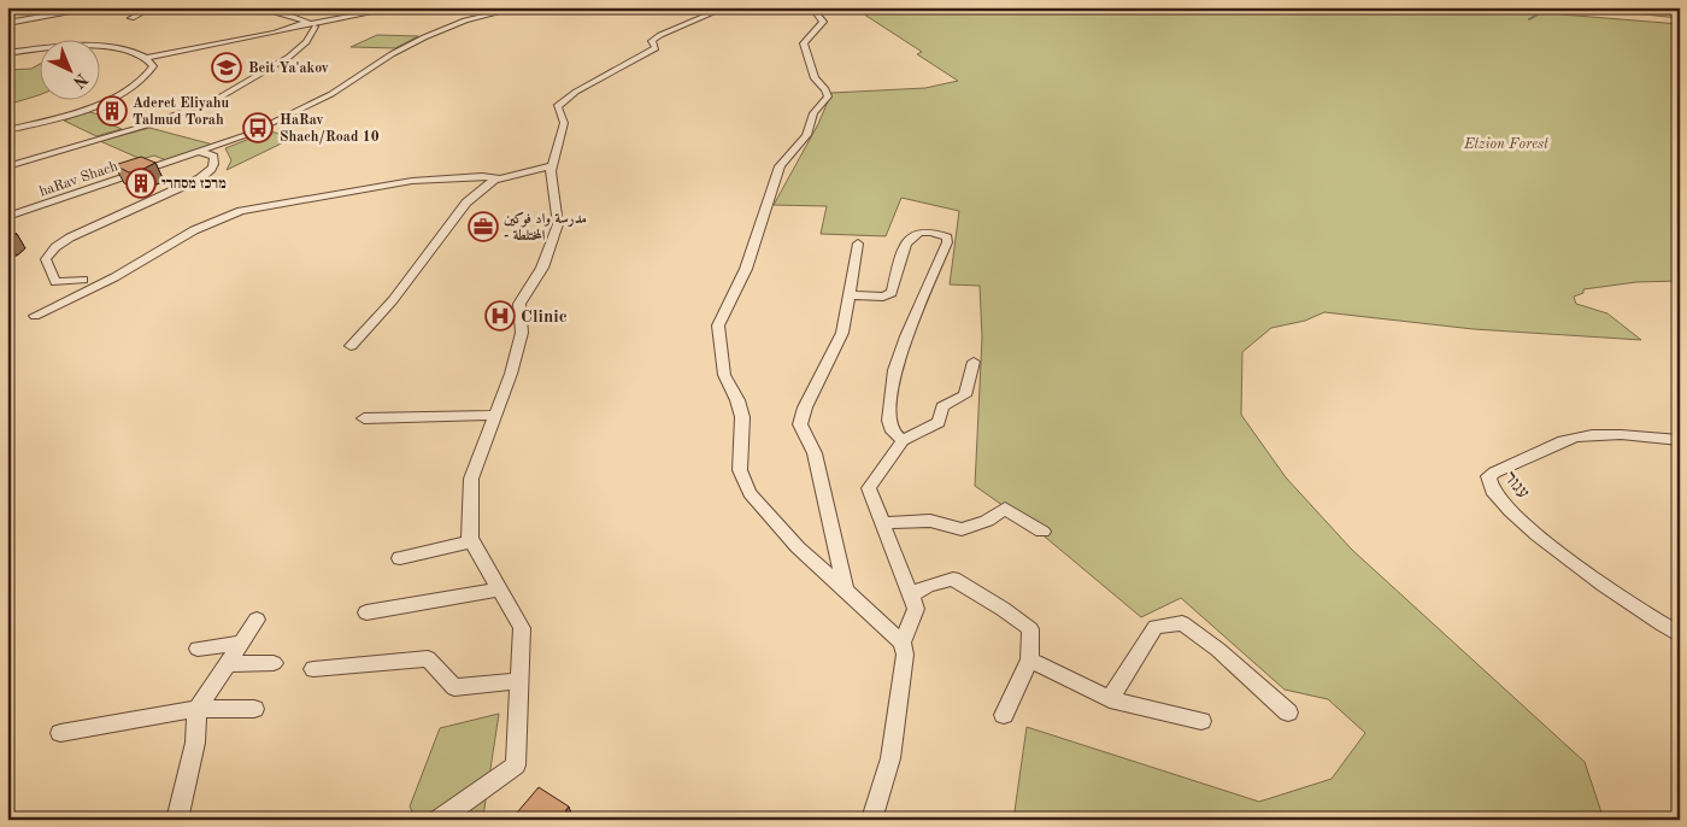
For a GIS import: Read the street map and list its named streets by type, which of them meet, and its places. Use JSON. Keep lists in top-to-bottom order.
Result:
{
  "streets": {
    "street": ["haRav Shach", "עגור"]
  },
  "parks": ["Etzion Forest"],
  "places": {
    "school or university": ["Beit Ya'akov"],
    "building": ["Aderet Eliyahu Talmud Torah", "מרכז מסחרי"],
    "bus stop": ["HaRav Shach/Road 10"],
    "office": ["مدرسة واد فوكين - المختلطة"],
    "hospital": ["Clinic"]
  },
  "north": "bottom right"
}
